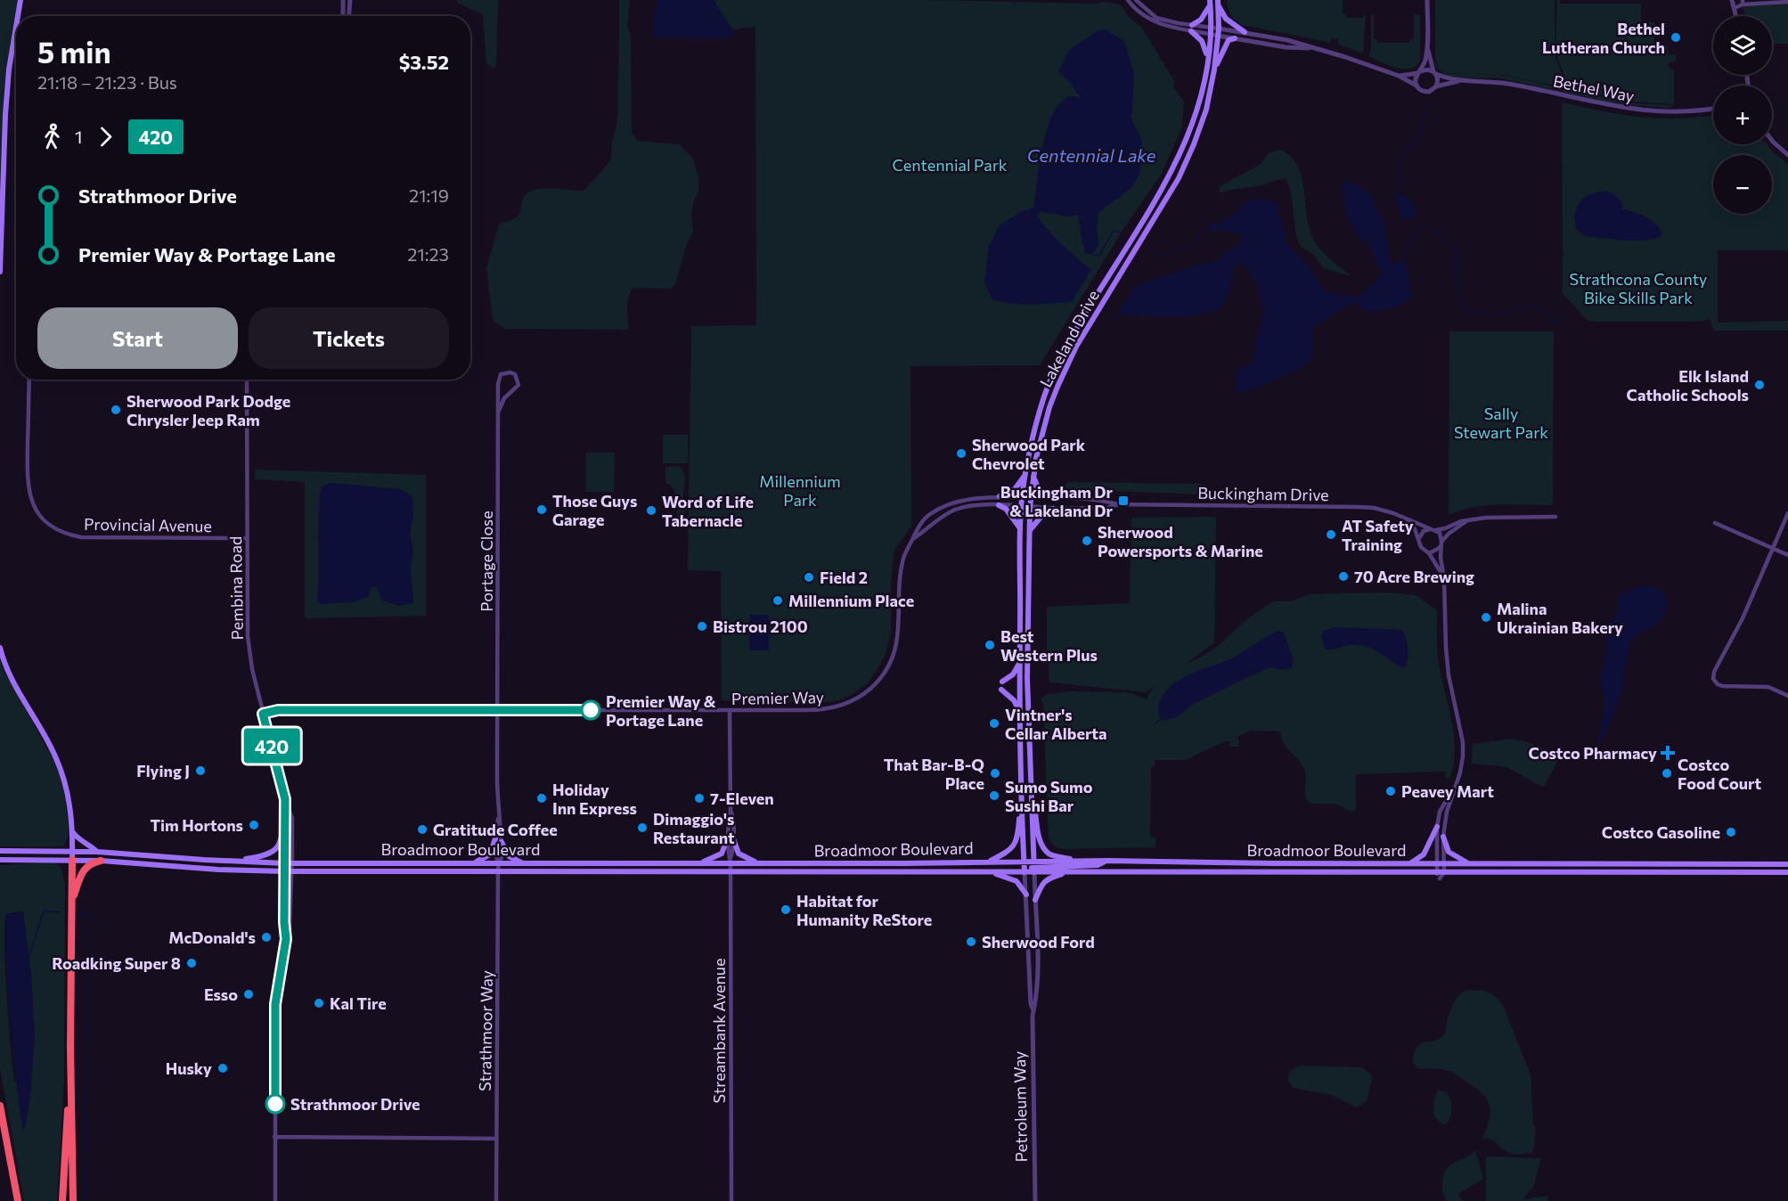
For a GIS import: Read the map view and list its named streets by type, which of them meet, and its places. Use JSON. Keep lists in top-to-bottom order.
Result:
{
  "streets": {
    "main road": ["Lakeland Drive", "Broadmoor Boulevard"],
    "street": [
      "Bethel Way",
      "Buckingham Drive",
      "Provincial Avenue",
      "Portage Close",
      "Pembina Road",
      "Premier Way",
      "Strathmoor Way",
      "Streambank Avenue",
      "Petroleum Way"
    ]
  },
  "crossings": [
    ["Lakeland Drive", "Buckingham Drive"],
    ["Lakeland Drive", "Premier Way"],
    ["Lakeland Drive", "Broadmoor Boulevard"],
    ["Lakeland Drive", "Petroleum Way"],
    ["Buckingham Drive", "Premier Way"],
    ["Provincial Avenue", "Pembina Road"],
    ["Portage Close", "Premier Way"],
    ["Portage Close", "Broadmoor Boulevard"],
    ["Portage Close", "Strathmoor Way"],
    ["Pembina Road", "Premier Way"],
    ["Pembina Road", "Broadmoor Boulevard"],
    ["Premier Way", "Streambank Avenue"],
    ["Broadmoor Boulevard", "Strathmoor Way"],
    ["Broadmoor Boulevard", "Streambank Avenue"],
    ["Broadmoor Boulevard", "Petroleum Way"]
  ],
  "water": ["Centennial Lake"],
  "parks": [
    "Centennial Park",
    "Strathcona County Bike Skills Park",
    "Sally Stewart Park",
    "Millennium Park"
  ],
  "places": {
    "other": [
      "Bethel Lutheran Church",
      "Elk Island Catholic Schools",
      "Sherwood Park Dodge Chrysler Jeep Ram",
      "Sherwood Park Chevrolet",
      "Those Guys Garage",
      "Word of Life Tabernacle",
      "AT Safety Training",
      "Sherwood Powersports & Marine",
      "70 Acre Brewing",
      "Field 2",
      "Millennium Place",
      "Malina Ukrainian Bakery",
      "Bistrou 2100",
      "Best Western Plus",
      "Premier Way & Portage Lane",
      "Vintner's Cellar Alberta",
      "Flying J",
      "That Bar-B-Q Place",
      "Costco Food Court",
      "Peavey Mart",
      "Sumo Sumo Sushi Bar",
      "Holiday Inn Express",
      "7-Eleven",
      "Tim Hortons",
      "Dimaggio's Restaurant",
      "Gratitude Coffee",
      "Costco Gasoline",
      "Habitat for Humanity ReStore",
      "McDonald's",
      "Sherwood Ford",
      "Roadking Super 8",
      "Esso",
      "Kal Tire",
      "Husky",
      "Strathmoor Drive"
    ],
    "transit": ["Buckingham Dr & Lakeland Dr"],
    "health": ["Costco Pharmacy"]
  },
  "lines": ["bus line 420"],
  "page": {
    "on_map": "420",
    "map_buttons": ["+", "−"],
    "heading": ["5 min", "21:18 – 21:23 · Bus", "$3.52"],
    "legs": ["1", "420"],
    "list": [
      {
        "name": "Strathmoor Drive",
        "value": "21:19"
      },
      {
        "name": "Premier Way & Portage Lane",
        "value": "21:23"
      }
    ],
    "buttons": ["Start", "Tickets"]
  }
}
